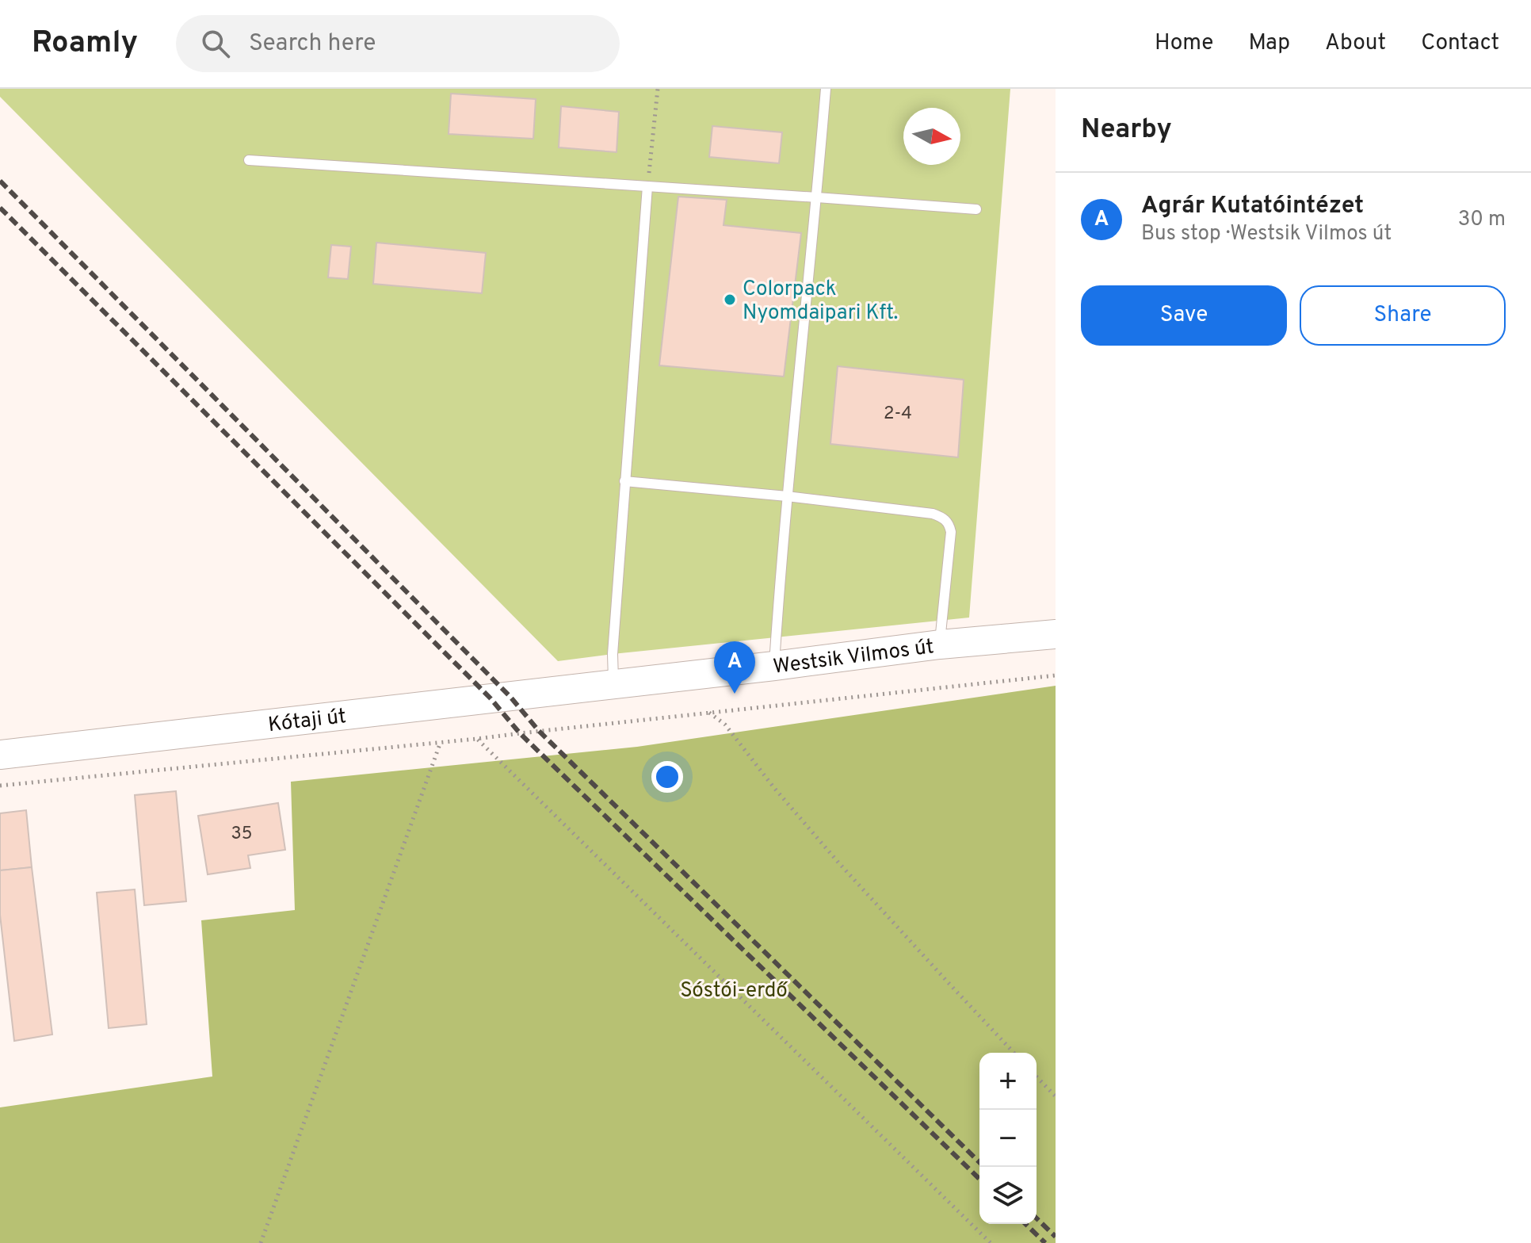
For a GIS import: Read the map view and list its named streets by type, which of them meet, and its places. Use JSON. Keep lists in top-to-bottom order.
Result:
{
  "streets": {
    "main road": ["Westsik Vilmos út", "Kótaji út"]
  },
  "crossings": [
    ["Westsik Vilmos út", "Kótaji út"]
  ],
  "parks": ["Sóstói-erdő"],
  "places": ["Colorpack Nyomdaipari Kft."],
  "house_numbers": ["2-4", "35"],
  "north": "right",
  "page": {
    "header": "Roamly",
    "search": "Search here",
    "nav": [
      "Home",
      "Map",
      "About",
      "Contact"
    ],
    "heading": "Nearby",
    "list": [
      {
        "mark": "A",
        "name": "Agrár Kutatóintézet",
        "note": "Bus stop · Westsik Vilmos út",
        "value": "30 m"
      }
    ],
    "buttons": ["Save", "Share"],
    "pins": "A",
    "map_buttons": ["+", "−"]
  }
}
